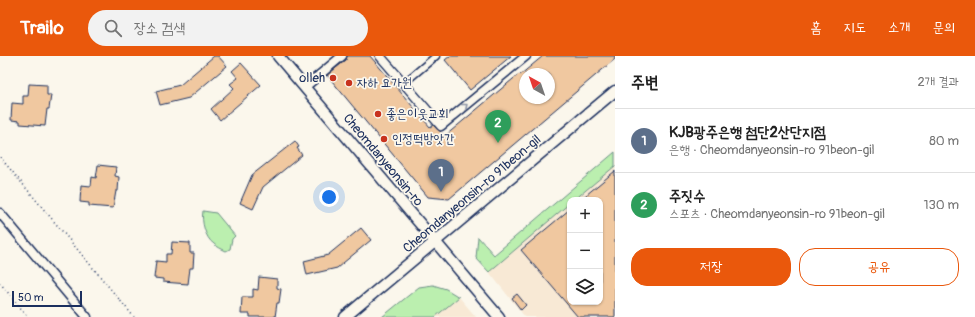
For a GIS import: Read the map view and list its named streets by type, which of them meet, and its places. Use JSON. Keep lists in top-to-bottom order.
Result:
{
  "streets": {
    "street": ["Cheomdanyeonsin-ro", "Cheomdanyeonsin-ro 91beon-gil"]
  },
  "crossings": [
    ["Cheomdanyeonsin-ro", "Cheomdanyeonsin-ro 91beon-gil"]
  ],
  "places": [
    "olleh",
    "자하 요가원",
    "좋은이웃교회",
    "인정떡방앗간"
  ],
  "scale_bar": "50 m",
  "north": "top left",
  "page": {
    "header": "Trailo",
    "search": "장소 검색",
    "nav": [
      "홈",
      "지도",
      "소개",
      "문의"
    ],
    "heading": ["주변", "2개 결과"],
    "list": [
      {
        "mark": "1",
        "name": "KJB광주은행 첨단2산단지점",
        "note": "은행 · Cheomdanyeonsin-ro 91beon-gil",
        "value": "80 m"
      },
      {
        "mark": "2",
        "name": "주짓수",
        "note": "스포츠 · Cheomdanyeonsin-ro 91beon-gil",
        "value": "130 m"
      }
    ],
    "pins": ["2", "1"],
    "map_buttons": ["+", "−"],
    "buttons": ["저장", "공유"],
    "scale": "50 m"
  }
}
